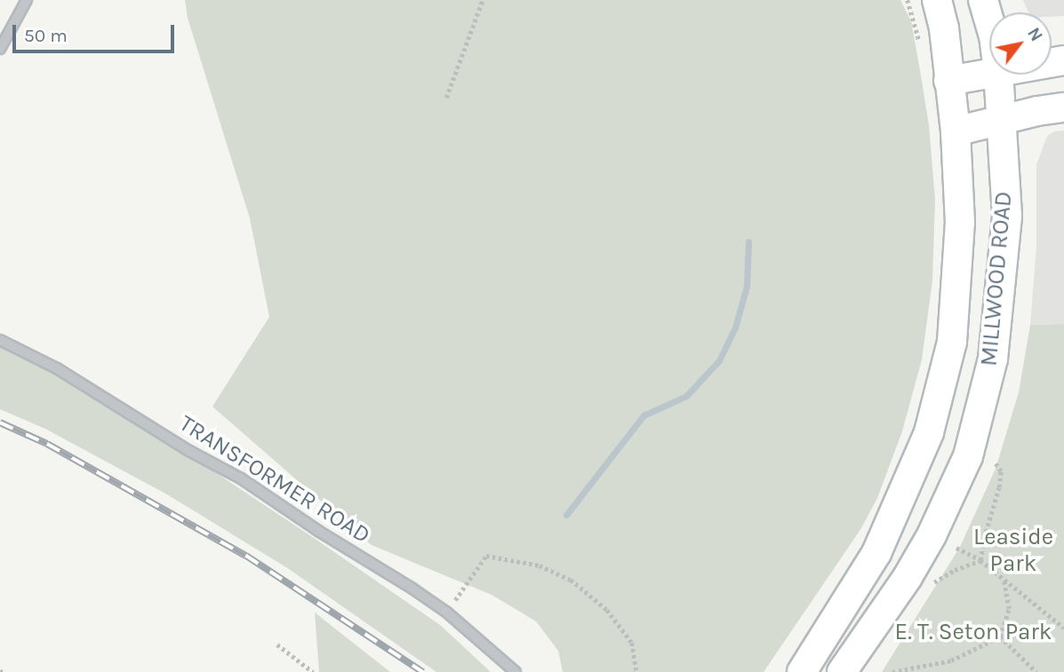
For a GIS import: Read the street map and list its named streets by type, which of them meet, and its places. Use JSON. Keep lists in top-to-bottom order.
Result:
{
  "streets": {
    "main road": ["MILLWOOD ROAD"],
    "lane": ["TRANSFORMER ROAD"]
  },
  "parks": ["Leaside Park", "E. T. Seton Park"],
  "scale_bar": "50 m",
  "north": "top right"
}
